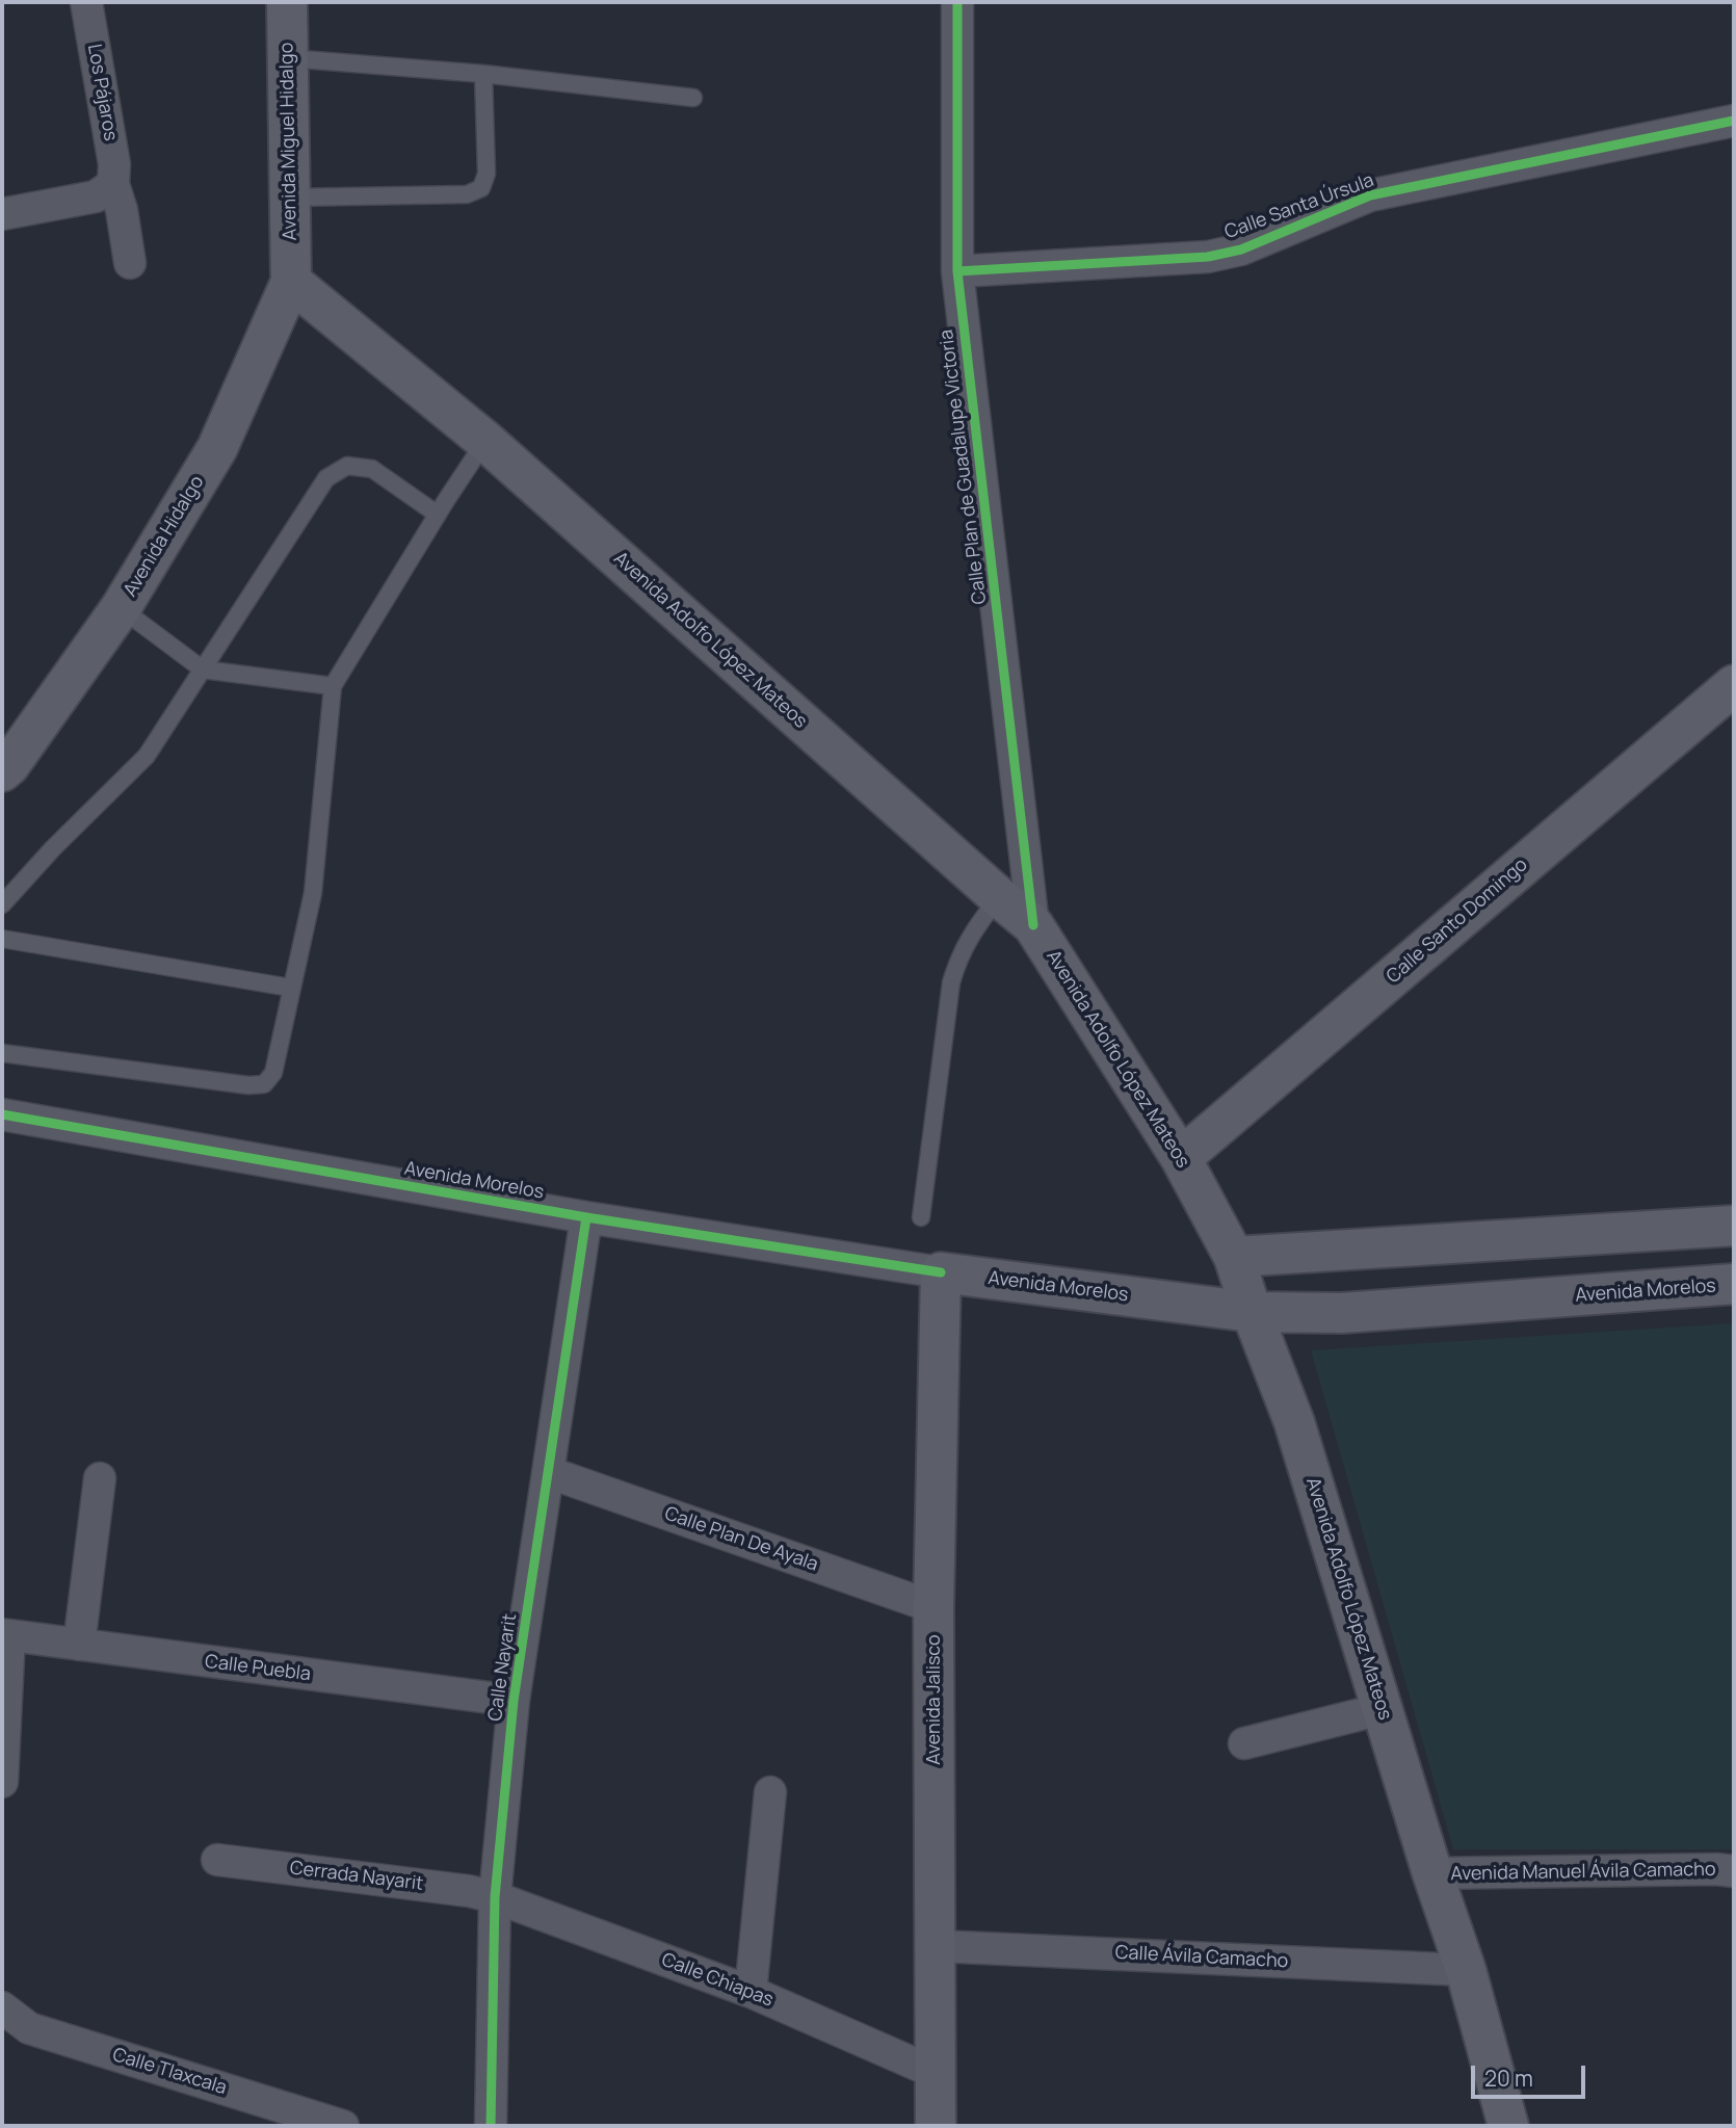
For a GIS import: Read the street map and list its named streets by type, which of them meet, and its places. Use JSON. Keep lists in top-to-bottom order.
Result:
{
  "streets": {
    "main road": [
      "Avenida Miguel Hidalgo",
      "Avenida Hidalgo",
      "Avenida Adolfo López Mateos",
      "Calle Santo Domingo",
      "Avenida Morelos",
      "Avenida Jalisco"
    ],
    "street": [
      "Los Pájaros",
      "Calle Santa Úrsula",
      "Calle Plan de Guadalupe Victoria",
      "Calle Plan De Ayala",
      "Calle Nayarit",
      "Calle Puebla",
      "Avenida Manuel Ávila Camacho",
      "Cerrada Nayarit",
      "Calle Ávila Camacho",
      "Calle Chiapas",
      "Calle Tlaxcala"
    ]
  },
  "crossings": [
    ["Avenida Miguel Hidalgo", "Avenida Hidalgo"],
    ["Avenida Miguel Hidalgo", "Avenida Adolfo López Mateos"],
    ["Calle Santa Úrsula", "Calle Plan de Guadalupe Victoria"],
    ["Calle Plan de Guadalupe Victoria", "Avenida Adolfo López Mateos"],
    ["Avenida Hidalgo", "Avenida Adolfo López Mateos"],
    ["Avenida Adolfo López Mateos", "Calle Santo Domingo"],
    ["Avenida Adolfo López Mateos", "Avenida Morelos"],
    ["Avenida Adolfo López Mateos", "Avenida Manuel Ávila Camacho"],
    ["Avenida Adolfo López Mateos", "Calle Ávila Camacho"],
    ["Avenida Morelos", "Calle Nayarit"],
    ["Avenida Morelos", "Avenida Jalisco"],
    ["Calle Plan De Ayala", "Calle Nayarit"],
    ["Calle Plan De Ayala", "Avenida Jalisco"],
    ["Calle Nayarit", "Calle Puebla"],
    ["Calle Nayarit", "Cerrada Nayarit"],
    ["Calle Nayarit", "Calle Chiapas"],
    ["Avenida Jalisco", "Calle Ávila Camacho"],
    ["Avenida Jalisco", "Calle Chiapas"],
    ["Cerrada Nayarit", "Calle Chiapas"]
  ],
  "scale_bar": "20 m"
}
